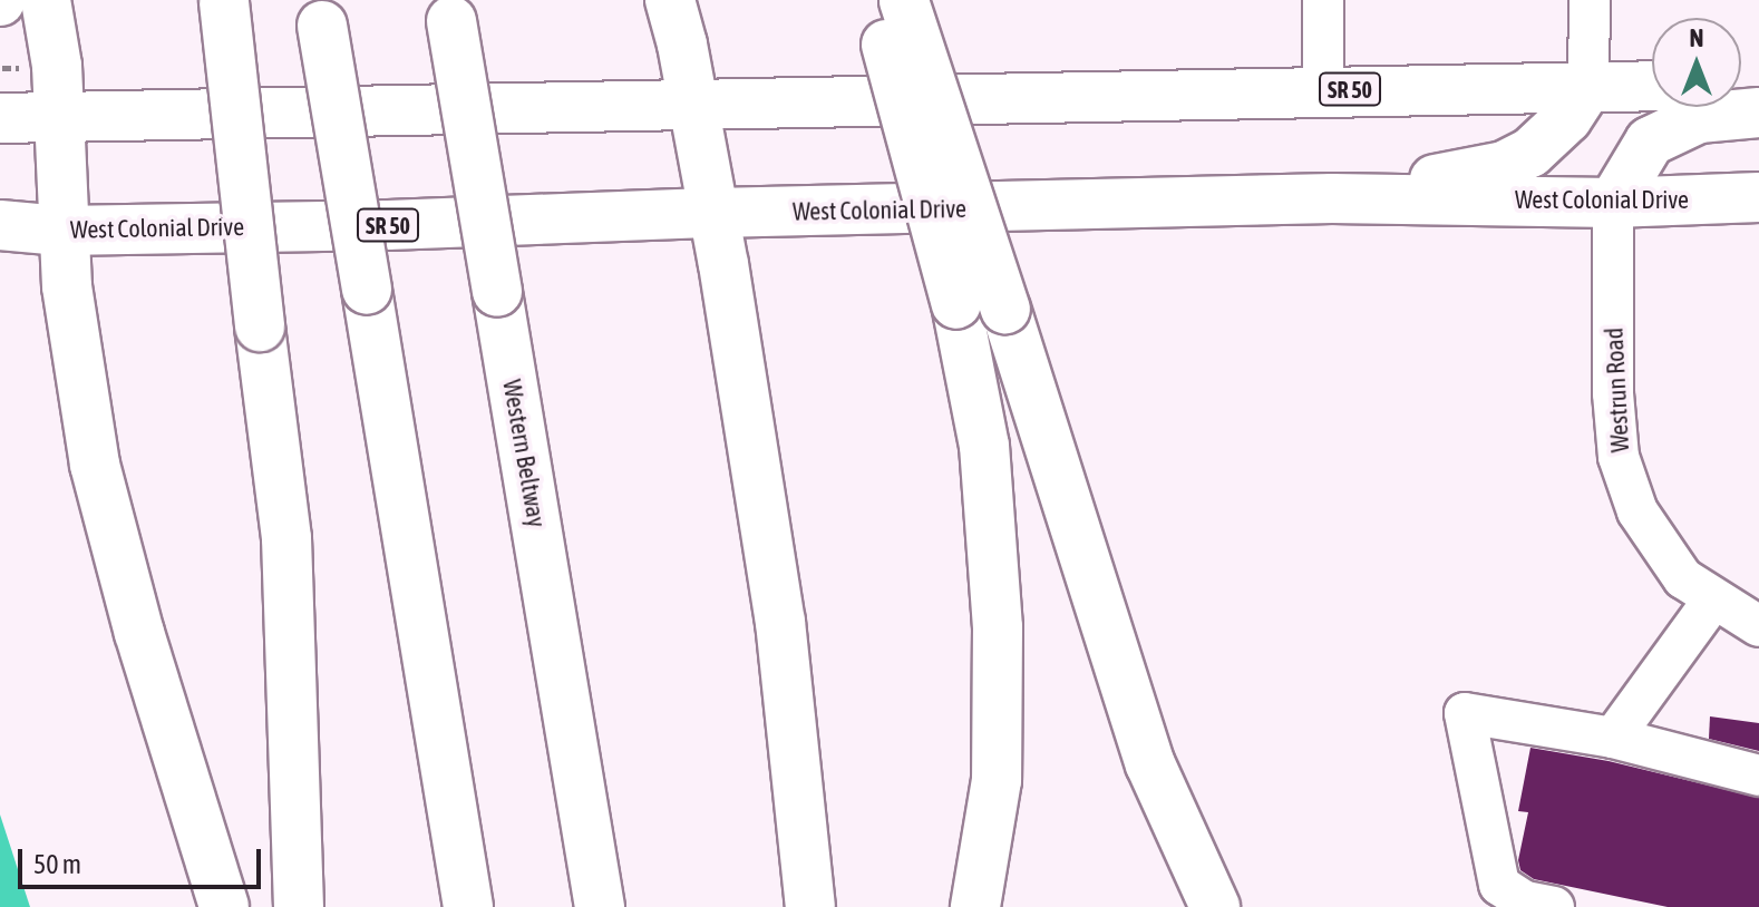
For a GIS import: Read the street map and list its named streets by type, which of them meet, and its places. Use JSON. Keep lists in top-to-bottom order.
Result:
{
  "streets": {
    "highway": ["SR 50", "West Colonial Drive", "Western Beltway"],
    "street": ["Westrun Road"]
  },
  "crossings": [
    ["West Colonial Drive", "Westrun Road"]
  ],
  "scale_bar": "50 m",
  "north": "top"
}
